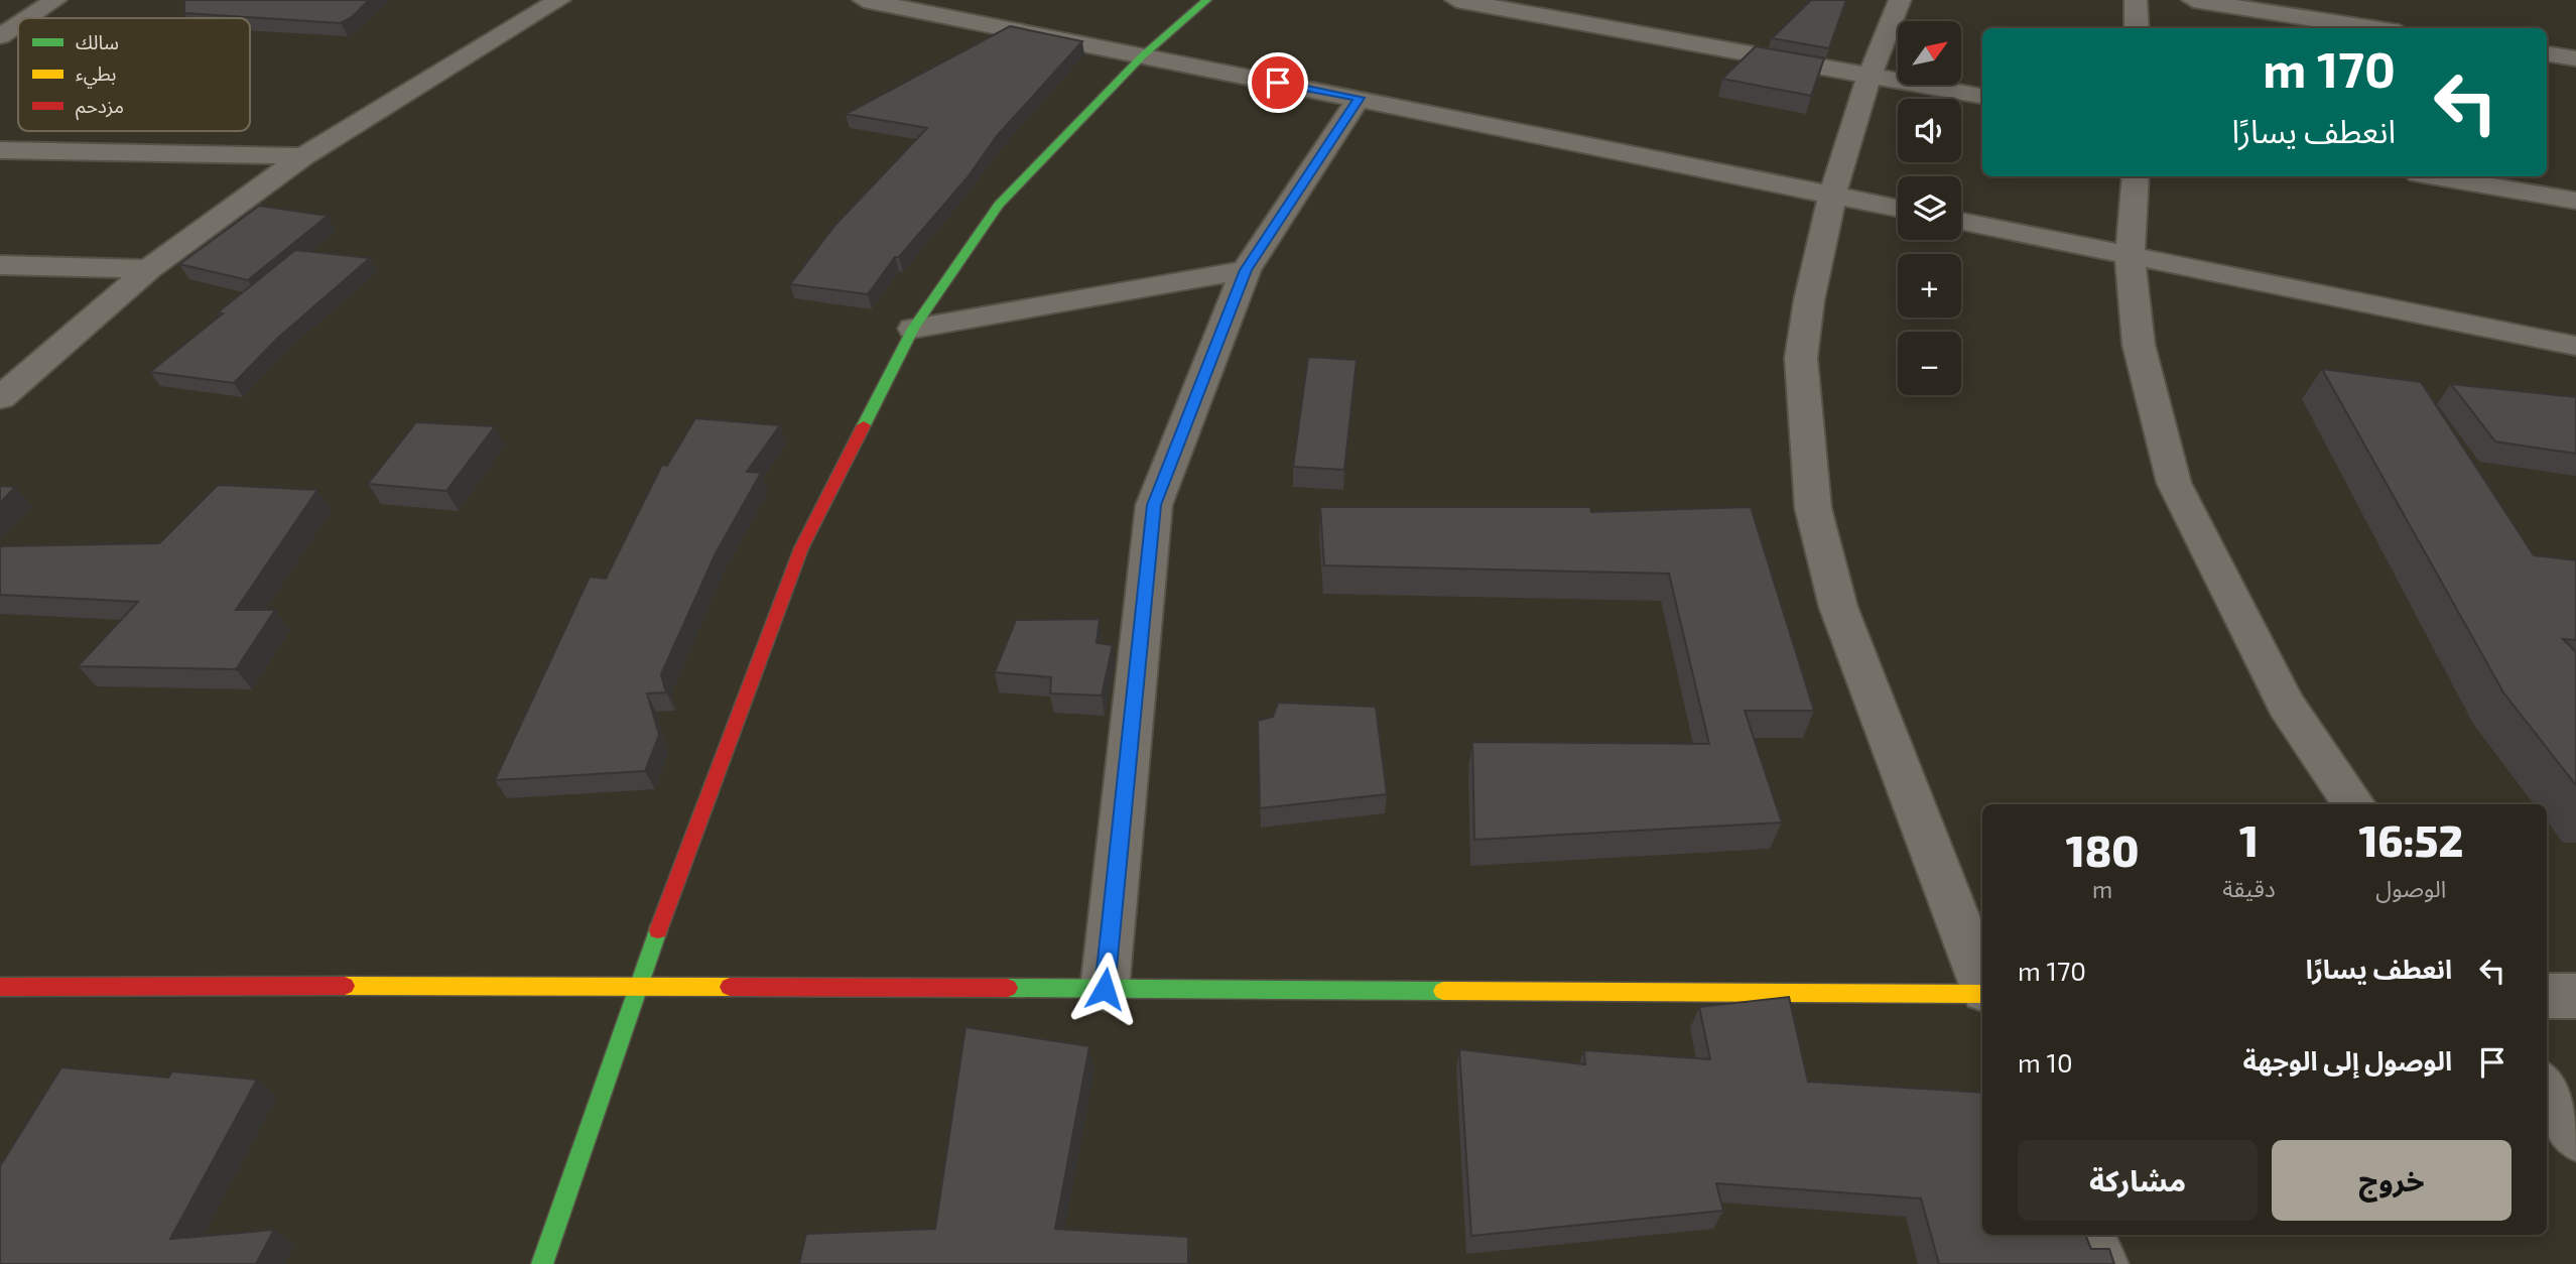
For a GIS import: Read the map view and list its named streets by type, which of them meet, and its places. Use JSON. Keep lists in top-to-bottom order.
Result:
{
  "legend": ["سالك", "بطيء", "مزدحم"],
  "north": "top right",
  "page": {
    "map_buttons": ["+", "−"],
    "turn": ["170 m", "انعطف يسارًا"],
    "eta": [
      "16:52",
      "الوصول",
      "1",
      "دقيقة",
      "180",
      "m"
    ],
    "list": [
      {
        "name": "انعطف يسارًا",
        "value": "170 m"
      },
      {
        "name": "الوصول إلى الوجهة",
        "value": "10 m"
      }
    ],
    "buttons": ["خروج", "مشاركة"]
  }
}
